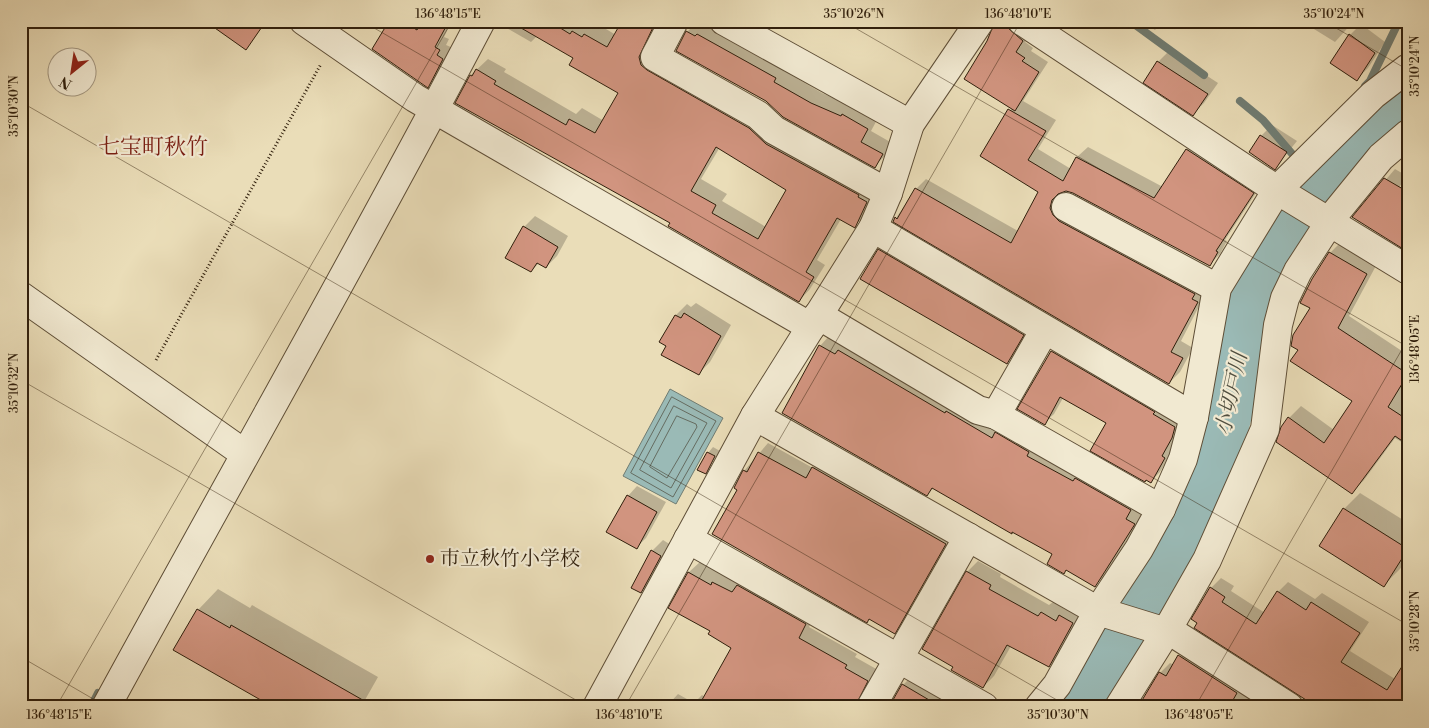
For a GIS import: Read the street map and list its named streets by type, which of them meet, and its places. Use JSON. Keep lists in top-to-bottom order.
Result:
{
  "districts": ["七宝町秋竹"],
  "water": ["小切戸川"],
  "places": ["市立秋竹小学校"],
  "north": "bottom left",
  "coordinates": [
    "136°48'15\"E",
    "35°10'26\"N",
    "136°48'10\"E",
    "35°10'24\"N",
    "35°10'30\"N",
    "136°48'05\"E",
    "35°10'32\"N",
    "35°10'28\"N"
  ]
}
